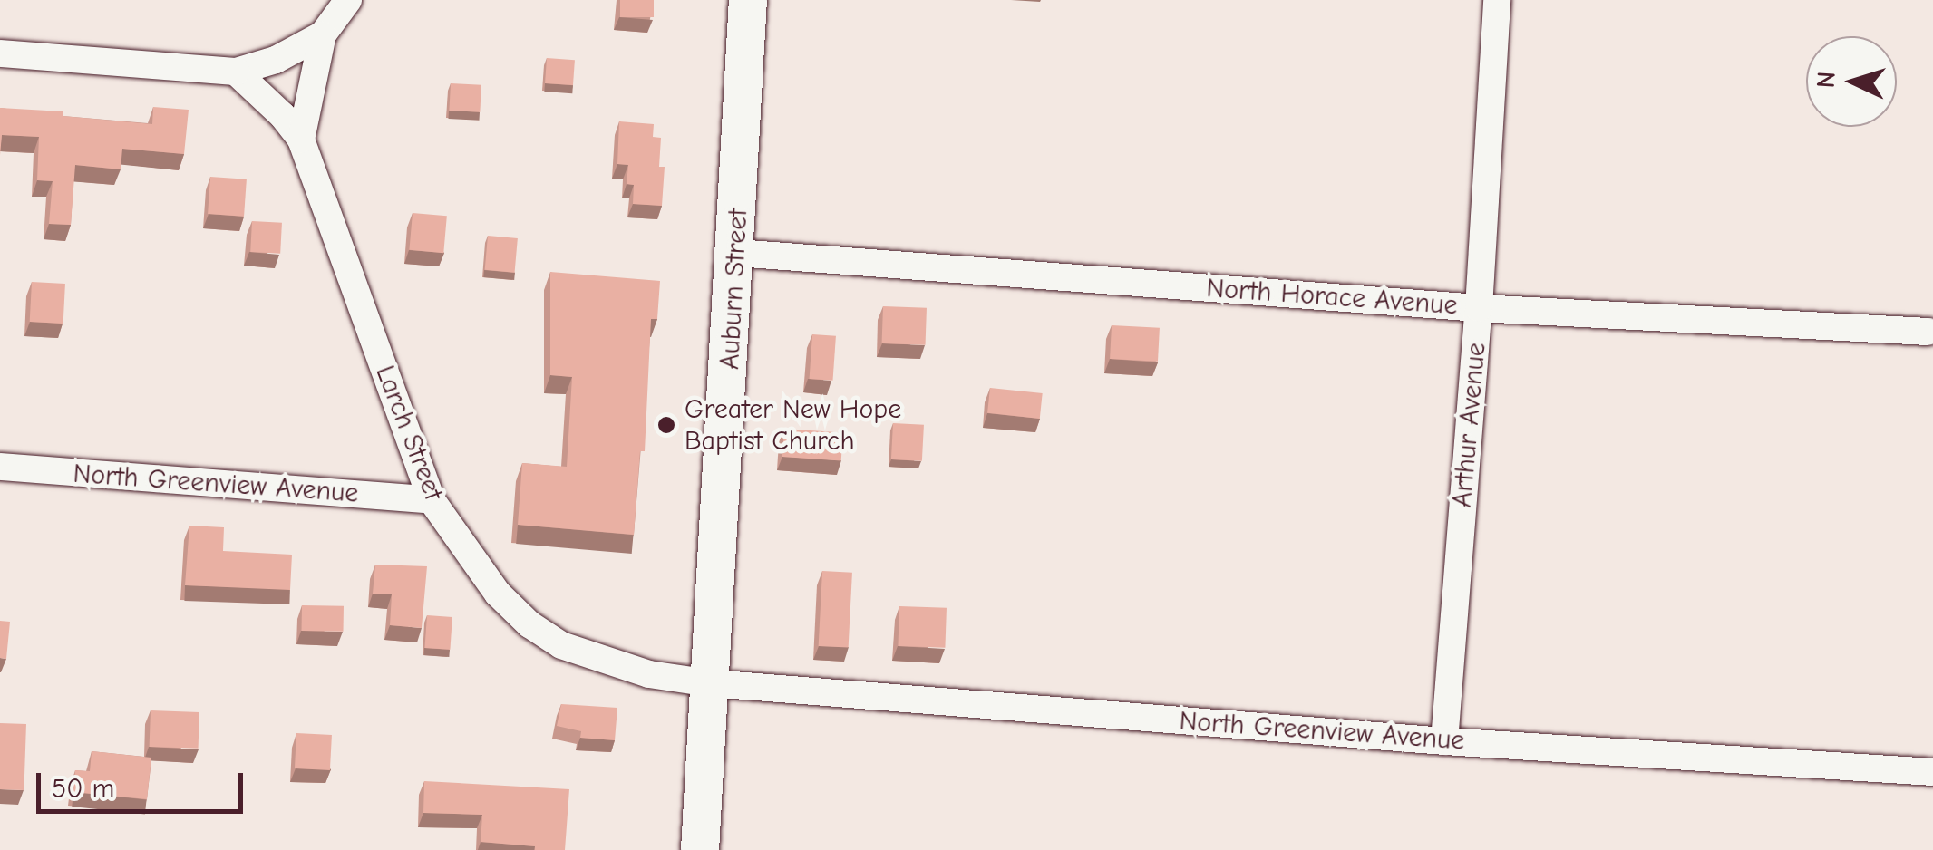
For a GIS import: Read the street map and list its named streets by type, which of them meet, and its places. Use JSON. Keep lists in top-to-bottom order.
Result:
{
  "streets": {
    "main road": ["Auburn Street"],
    "street": [
      "North Horace Avenue",
      "Arthur Avenue",
      "Larch Street",
      "North Greenview Avenue"
    ]
  },
  "crossings": [
    ["Auburn Street", "North Horace Avenue"],
    ["Auburn Street", "Larch Street"],
    ["Auburn Street", "North Greenview Avenue"],
    ["North Horace Avenue", "Arthur Avenue"],
    ["Arthur Avenue", "North Greenview Avenue"],
    ["Larch Street", "North Greenview Avenue"]
  ],
  "places": ["Greater New Hope Baptist Church"],
  "scale_bar": "50 m",
  "north": "left"
}
